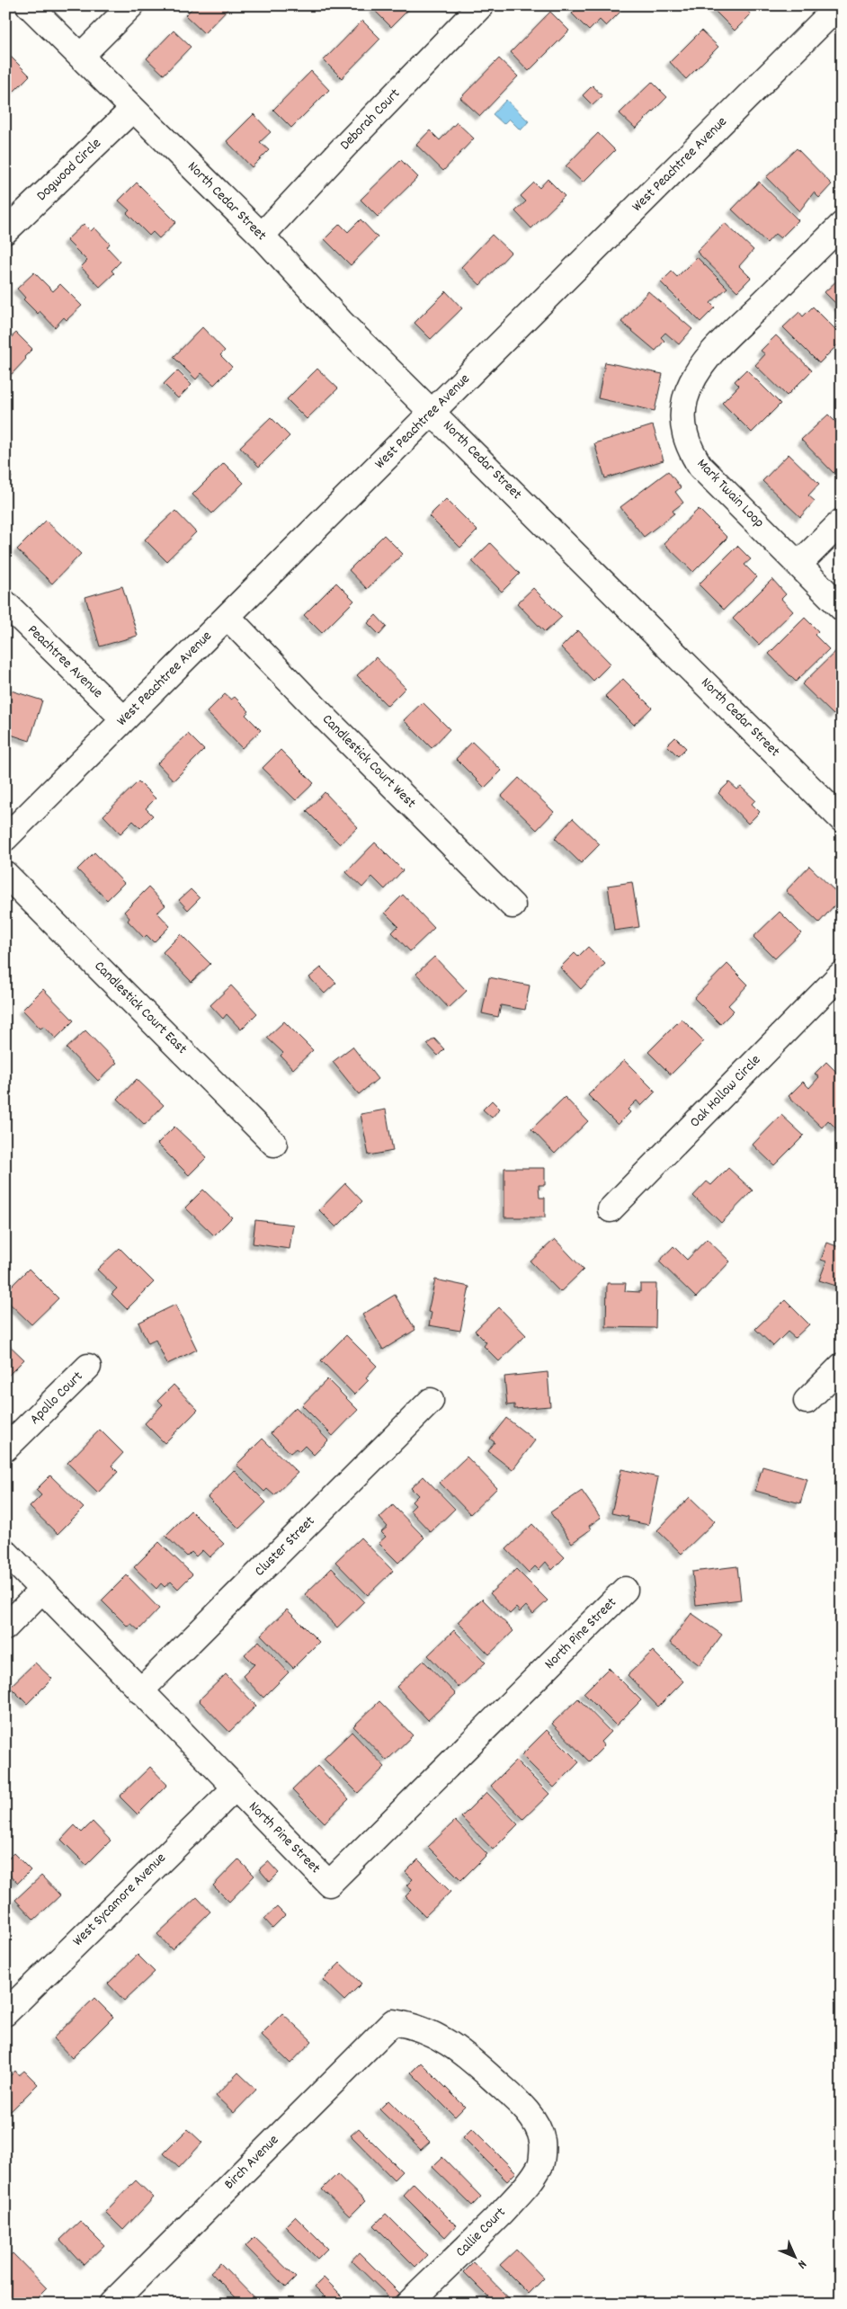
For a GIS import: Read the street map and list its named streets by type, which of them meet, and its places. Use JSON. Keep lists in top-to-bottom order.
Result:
{
  "streets": {
    "street": [
      "Deborah Court",
      "West Peachtree Avenue",
      "Dogwood Circle",
      "North Cedar Street",
      "Mark Twain Loop",
      "Peachtree Avenue",
      "Candlestick Court West",
      "Candlestick Court East",
      "Oak Hollow Circle",
      "Apollo Court",
      "Cluster Street",
      "North Pine Street",
      "West Sycamore Avenue",
      "Birch Avenue",
      "Callie Court"
    ]
  },
  "crossings": [
    ["Deborah Court", "North Cedar Street"],
    ["West Peachtree Avenue", "North Cedar Street"],
    ["West Peachtree Avenue", "Peachtree Avenue"],
    ["West Peachtree Avenue", "Candlestick Court West"],
    ["Dogwood Circle", "North Cedar Street"],
    ["Cluster Street", "North Pine Street"],
    ["North Pine Street", "West Sycamore Avenue"],
    ["Birch Avenue", "Callie Court"]
  ],
  "north": "bottom right"
}
